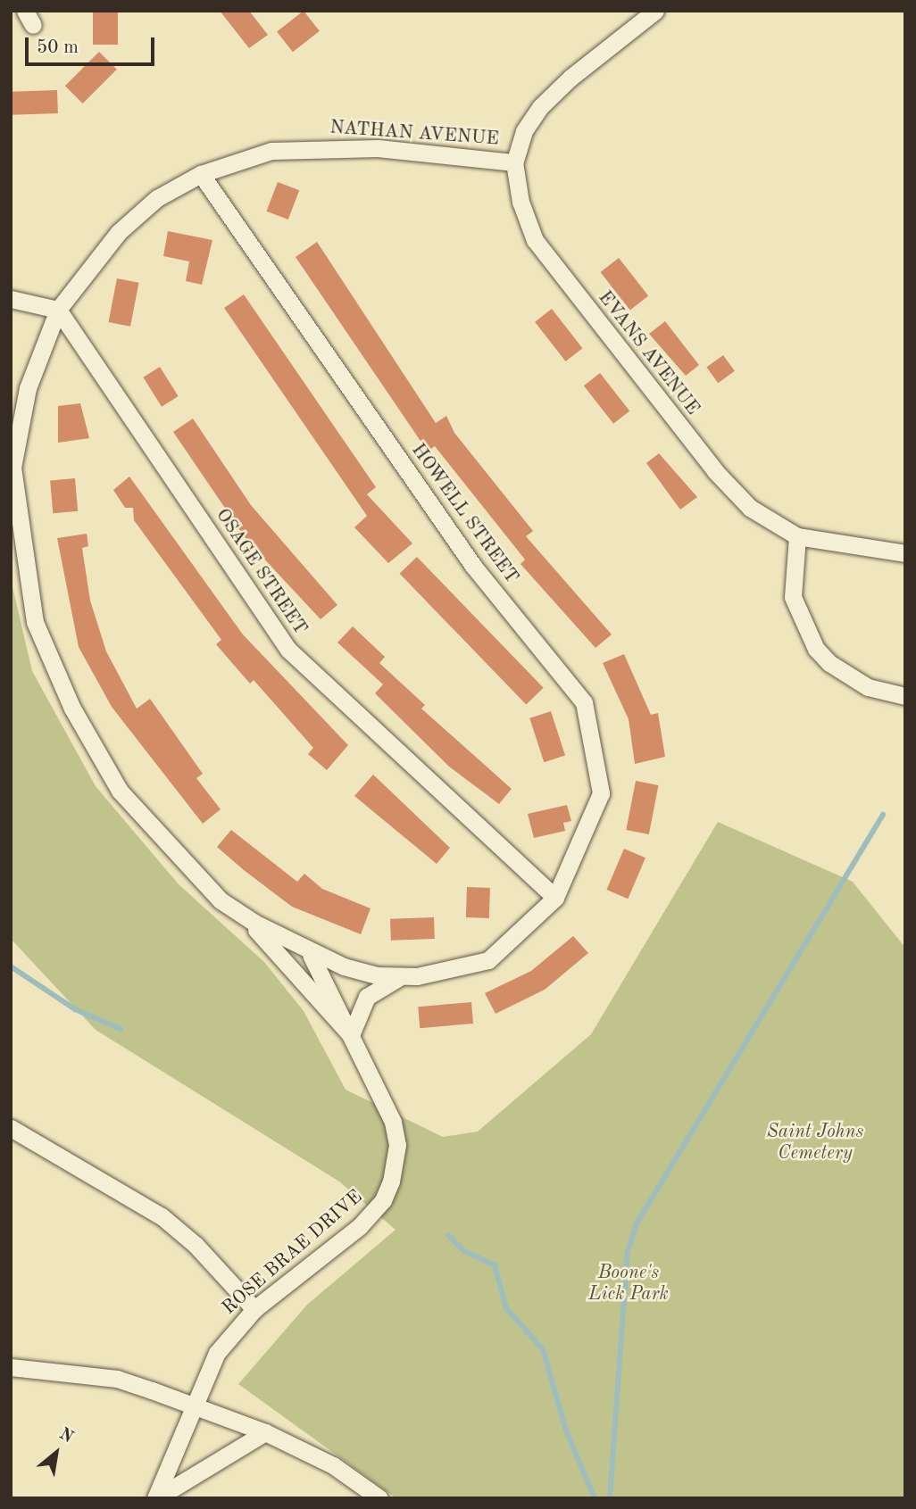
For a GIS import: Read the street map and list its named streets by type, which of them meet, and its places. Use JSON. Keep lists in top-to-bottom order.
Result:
{
  "streets": {
    "street": [
      "NATHAN AVENUE",
      "EVANS AVENUE",
      "HOWELL STREET",
      "OSAGE STREET",
      "ROSE BRAE DRIVE"
    ]
  },
  "crossings": [
    ["NATHAN AVENUE", "EVANS AVENUE"],
    ["NATHAN AVENUE", "HOWELL STREET"],
    ["NATHAN AVENUE", "OSAGE STREET"],
    ["HOWELL STREET", "OSAGE STREET"]
  ],
  "parks": ["Saint Johns Cemetery", "Boone's Lick Park"],
  "scale_bar": "50 m",
  "north": "top right"
}
